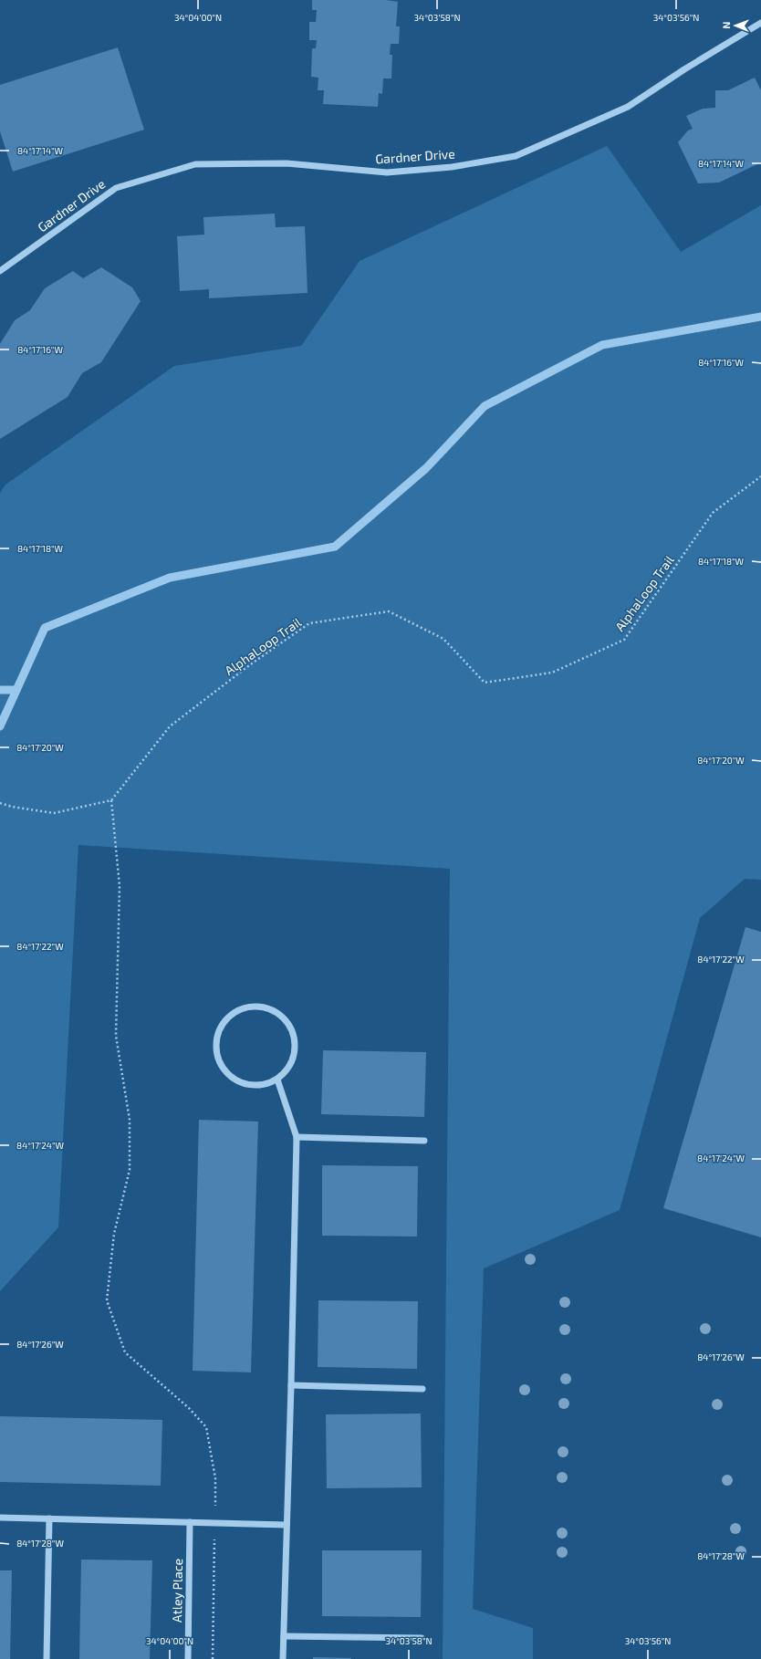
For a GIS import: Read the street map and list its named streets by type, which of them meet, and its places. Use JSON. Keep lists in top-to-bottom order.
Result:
{
  "streets": {
    "street": ["Gardner Drive", "Atley Place"],
    "path": ["AlphaLoop Trail"]
  },
  "north": "left",
  "coordinates": [
    "34°04'00\"N",
    "34°03'58\"N",
    "34°03'56\"N",
    "84°17'14\"W",
    "84°17'16\"W",
    "84°17'18\"W",
    "84°17'20\"W",
    "84°17'22\"W",
    "84°17'24\"W",
    "84°17'26\"W",
    "84°17'28\"W"
  ]
}
